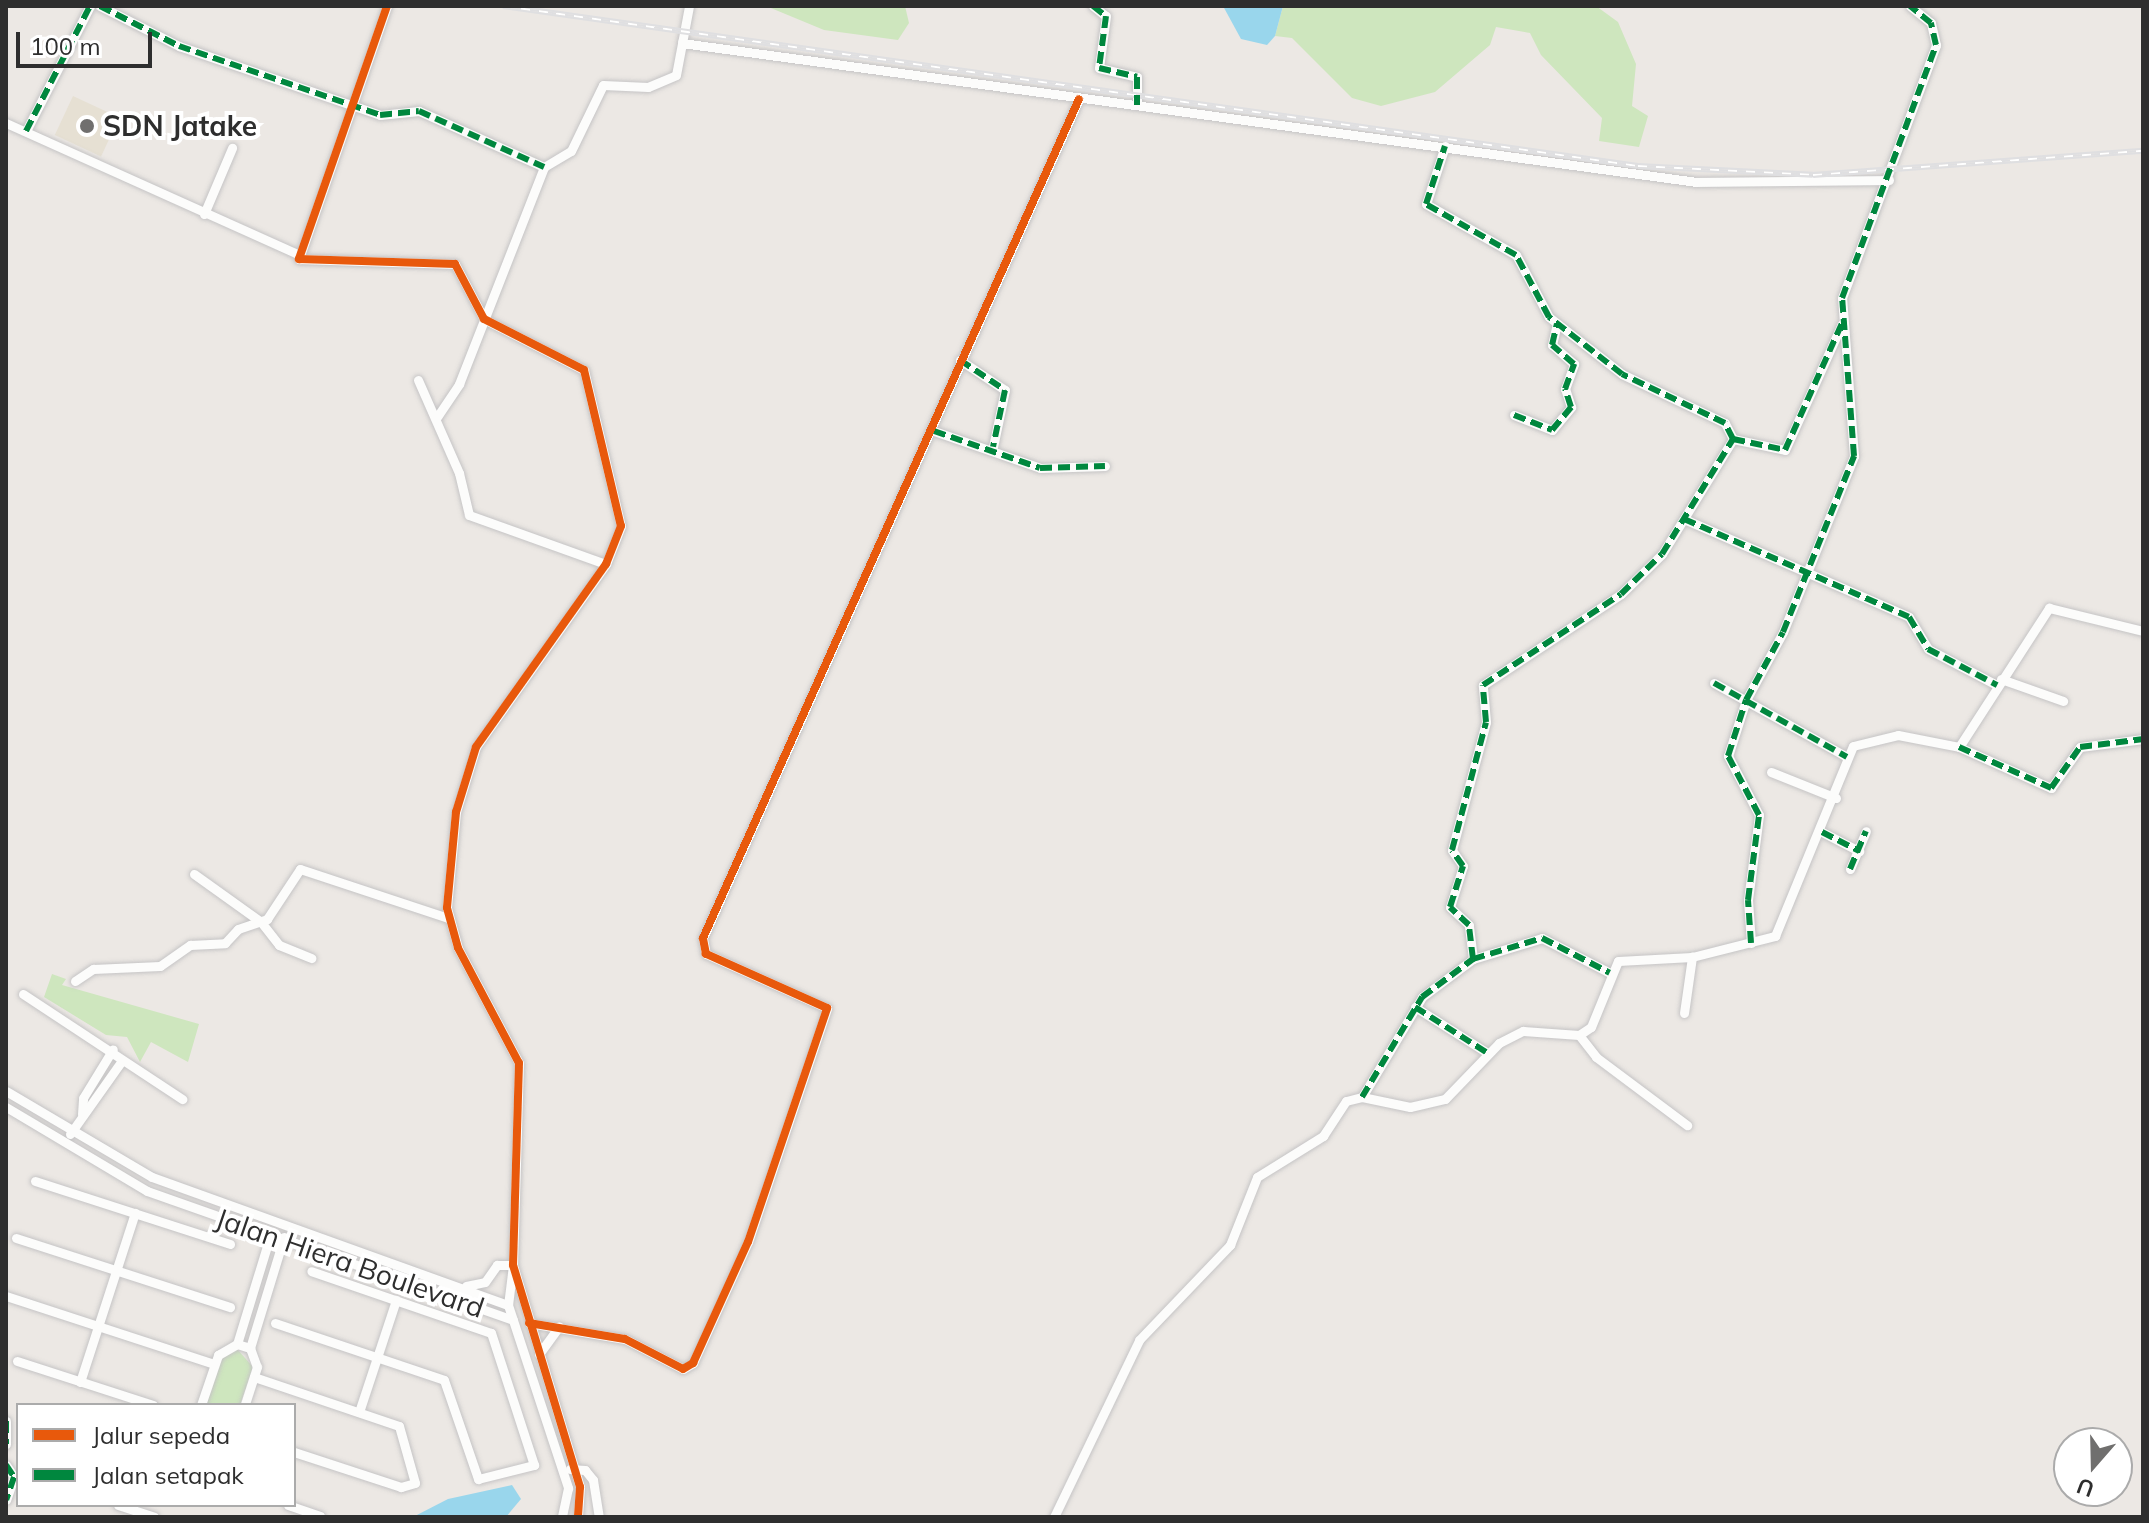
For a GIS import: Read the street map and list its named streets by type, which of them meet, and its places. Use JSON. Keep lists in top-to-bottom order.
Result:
{
  "streets": {
    "street": ["Jalan Hiera Boulevard"]
  },
  "places": ["SDN Jatake"],
  "legend": ["Jalur sepeda", "Jalan setapak"],
  "scale_bar": "100 m",
  "north": "bottom"
}
